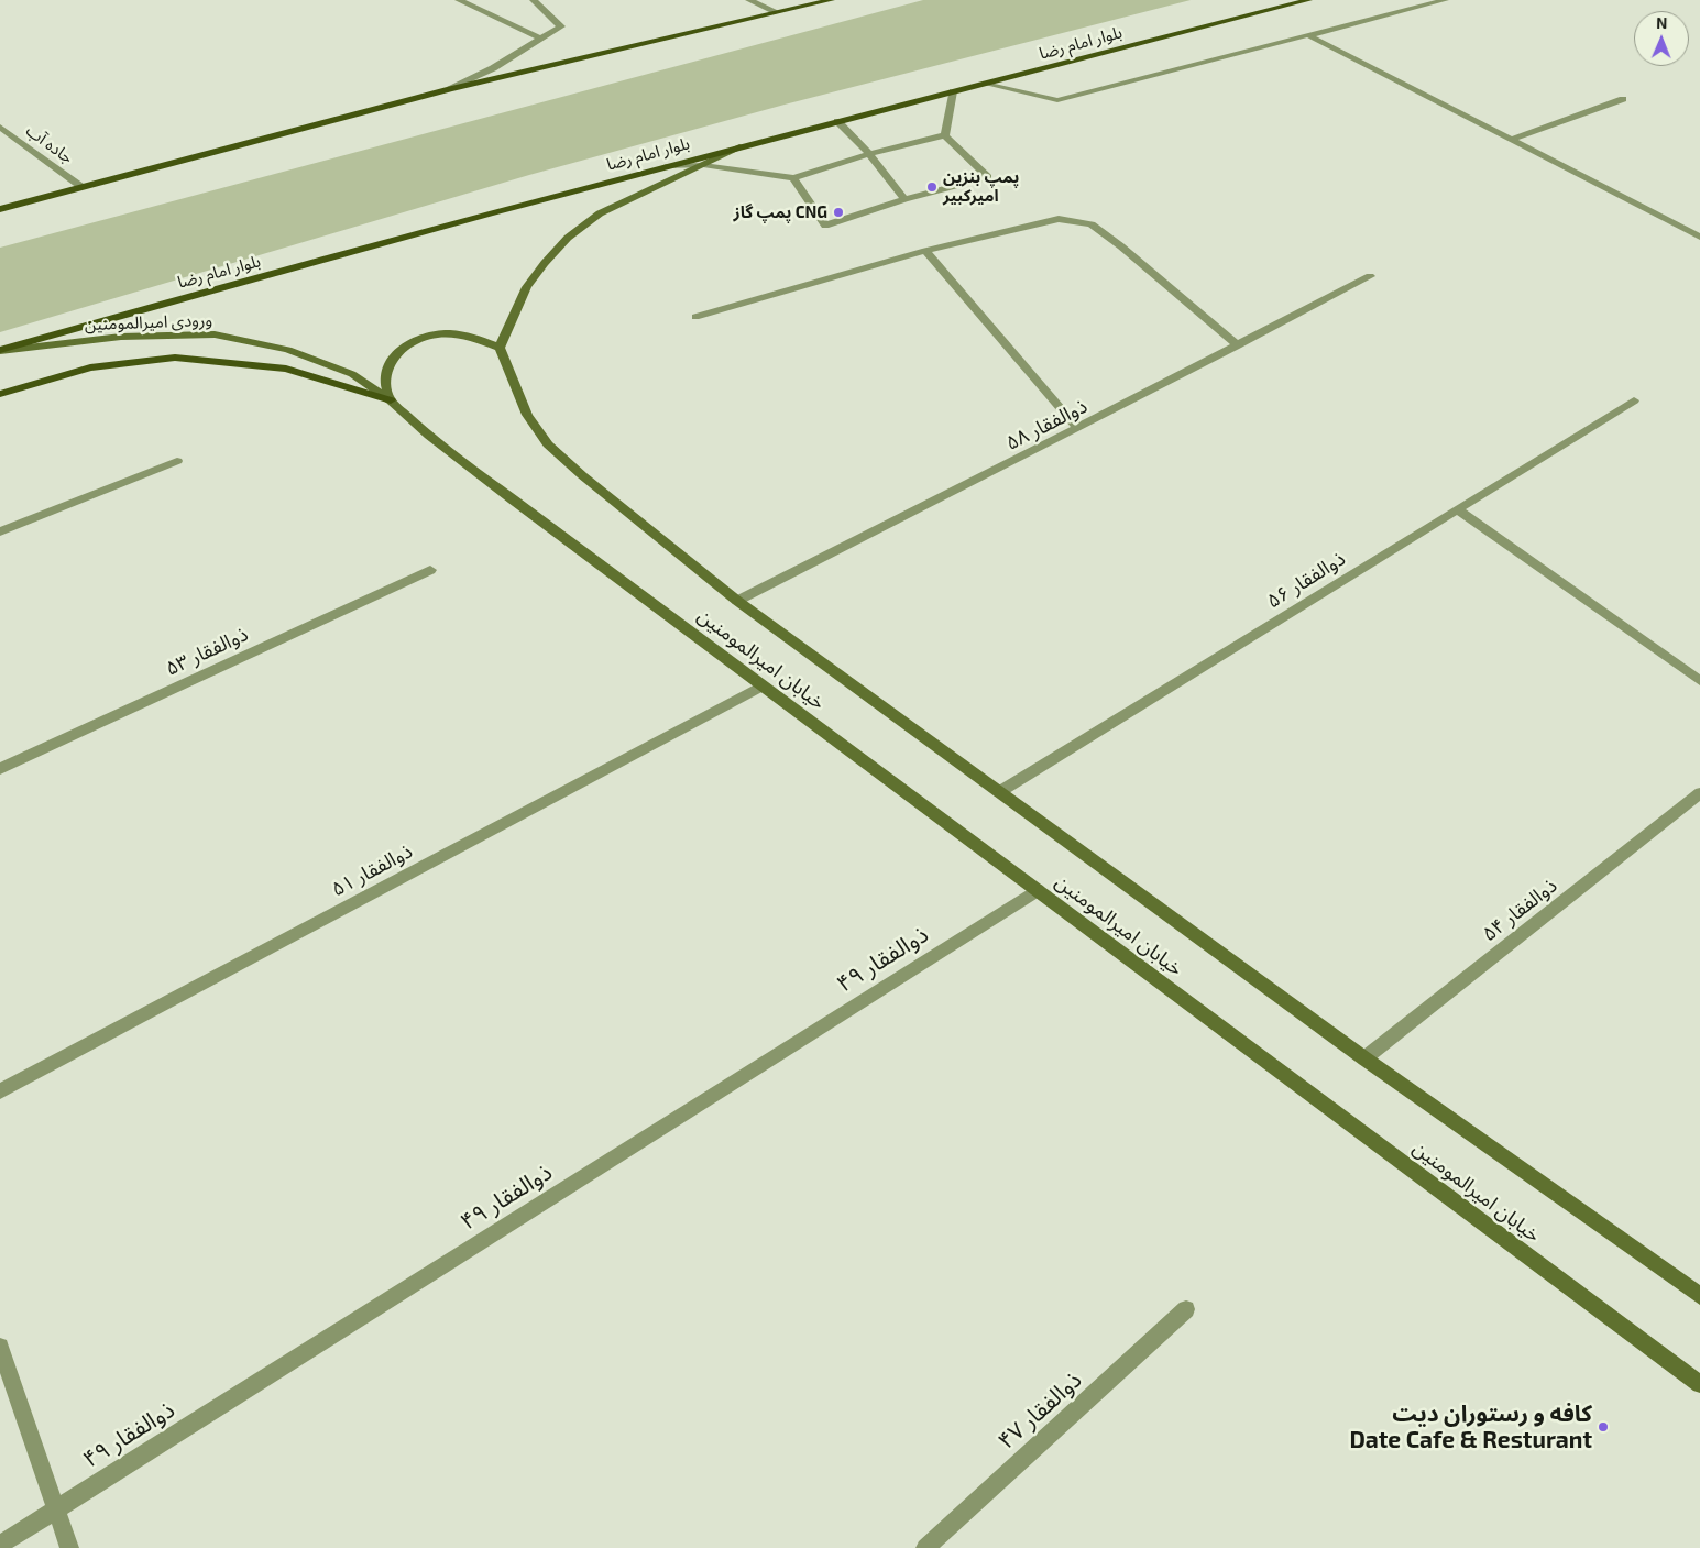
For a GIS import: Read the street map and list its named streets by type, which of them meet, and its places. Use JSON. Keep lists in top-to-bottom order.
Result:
{
  "streets": {
    "main road": ["بلوار امام رضا", "ورودی امیرالمومنین", "خیابان امیرالمومنین"],
    "street": [
      "جاده آب",
      "ذوالفقار ۵۸",
      "ذوالفقار ۵۶",
      "ذوالفقار ۵۳",
      "ذوالفقار ۵۱",
      "ذوالفقار ۵۴",
      "ذوالفقار ۴۹",
      "ذوالفقار ۴۷"
    ]
  },
  "crossings": [
    ["بلوار امام رضا", "ورودی امیرالمومنین"],
    ["ورودی امیرالمومنین", "خیابان امیرالمومنین"],
    ["ذوالفقار ۵۸", "خیابان امیرالمومنین"],
    ["ذوالفقار ۵۶", "خیابان امیرالمومنین"],
    ["خیابان امیرالمومنین", "ذوالفقار ۵۱"],
    ["خیابان امیرالمومنین", "ذوالفقار ۵۴"],
    ["خیابان امیرالمومنین", "ذوالفقار ۴۹"]
  ],
  "places": ["پمپ بنزین امیرکبیر", "پمپ گاز CNG", "کافه و رستوران دیت Date Cafe & Resturant"],
  "north": "top"
}
